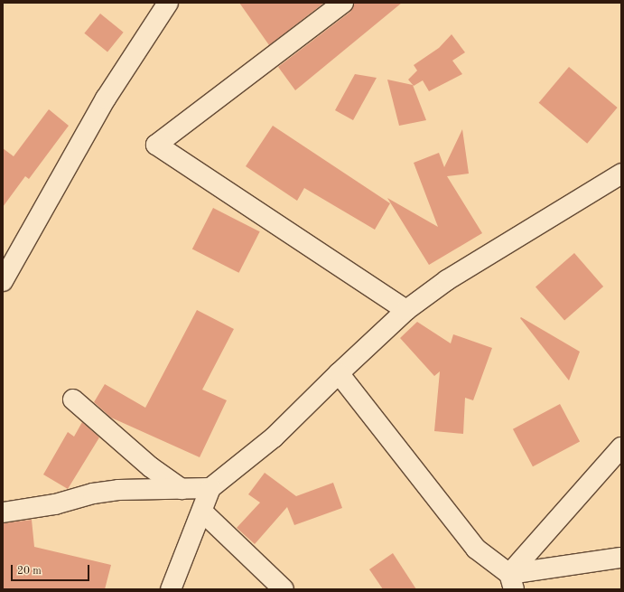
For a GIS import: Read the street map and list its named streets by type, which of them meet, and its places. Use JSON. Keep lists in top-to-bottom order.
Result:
{
  "scale_bar": "20 m"
}
